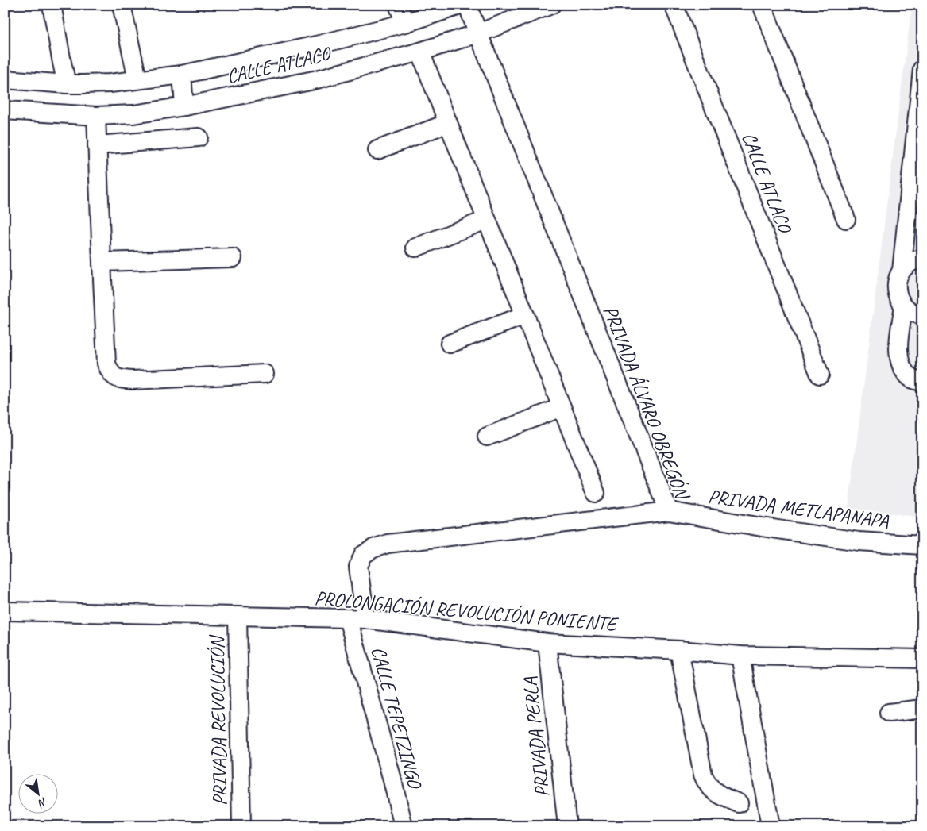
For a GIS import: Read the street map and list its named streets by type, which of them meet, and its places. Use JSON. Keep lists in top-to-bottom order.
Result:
{
  "streets": {
    "street": [
      "CALLE ATLACO",
      "PRIVADA ÁLVARO OBREGÓN",
      "PRIVADA METLAPANAPA",
      "PROLONGACIÓN REVOLUCIÓN PONIENTE",
      "CALLE TEPETZINGO",
      "PRIVADA REVOLUCIÓN",
      "PRIVADA PERLA"
    ]
  },
  "crossings": [
    ["CALLE ATLACO", "PRIVADA ÁLVARO OBREGÓN"],
    ["PRIVADA ÁLVARO OBREGÓN", "PRIVADA METLAPANAPA"],
    ["PRIVADA ÁLVARO OBREGÓN", "PROLONGACIÓN REVOLUCIÓN PONIENTE"],
    ["PROLONGACIÓN REVOLUCIÓN PONIENTE", "CALLE TEPETZINGO"],
    ["PROLONGACIÓN REVOLUCIÓN PONIENTE", "PRIVADA REVOLUCIÓN"],
    ["PROLONGACIÓN REVOLUCIÓN PONIENTE", "PRIVADA PERLA"]
  ],
  "north": "bottom right"
}
